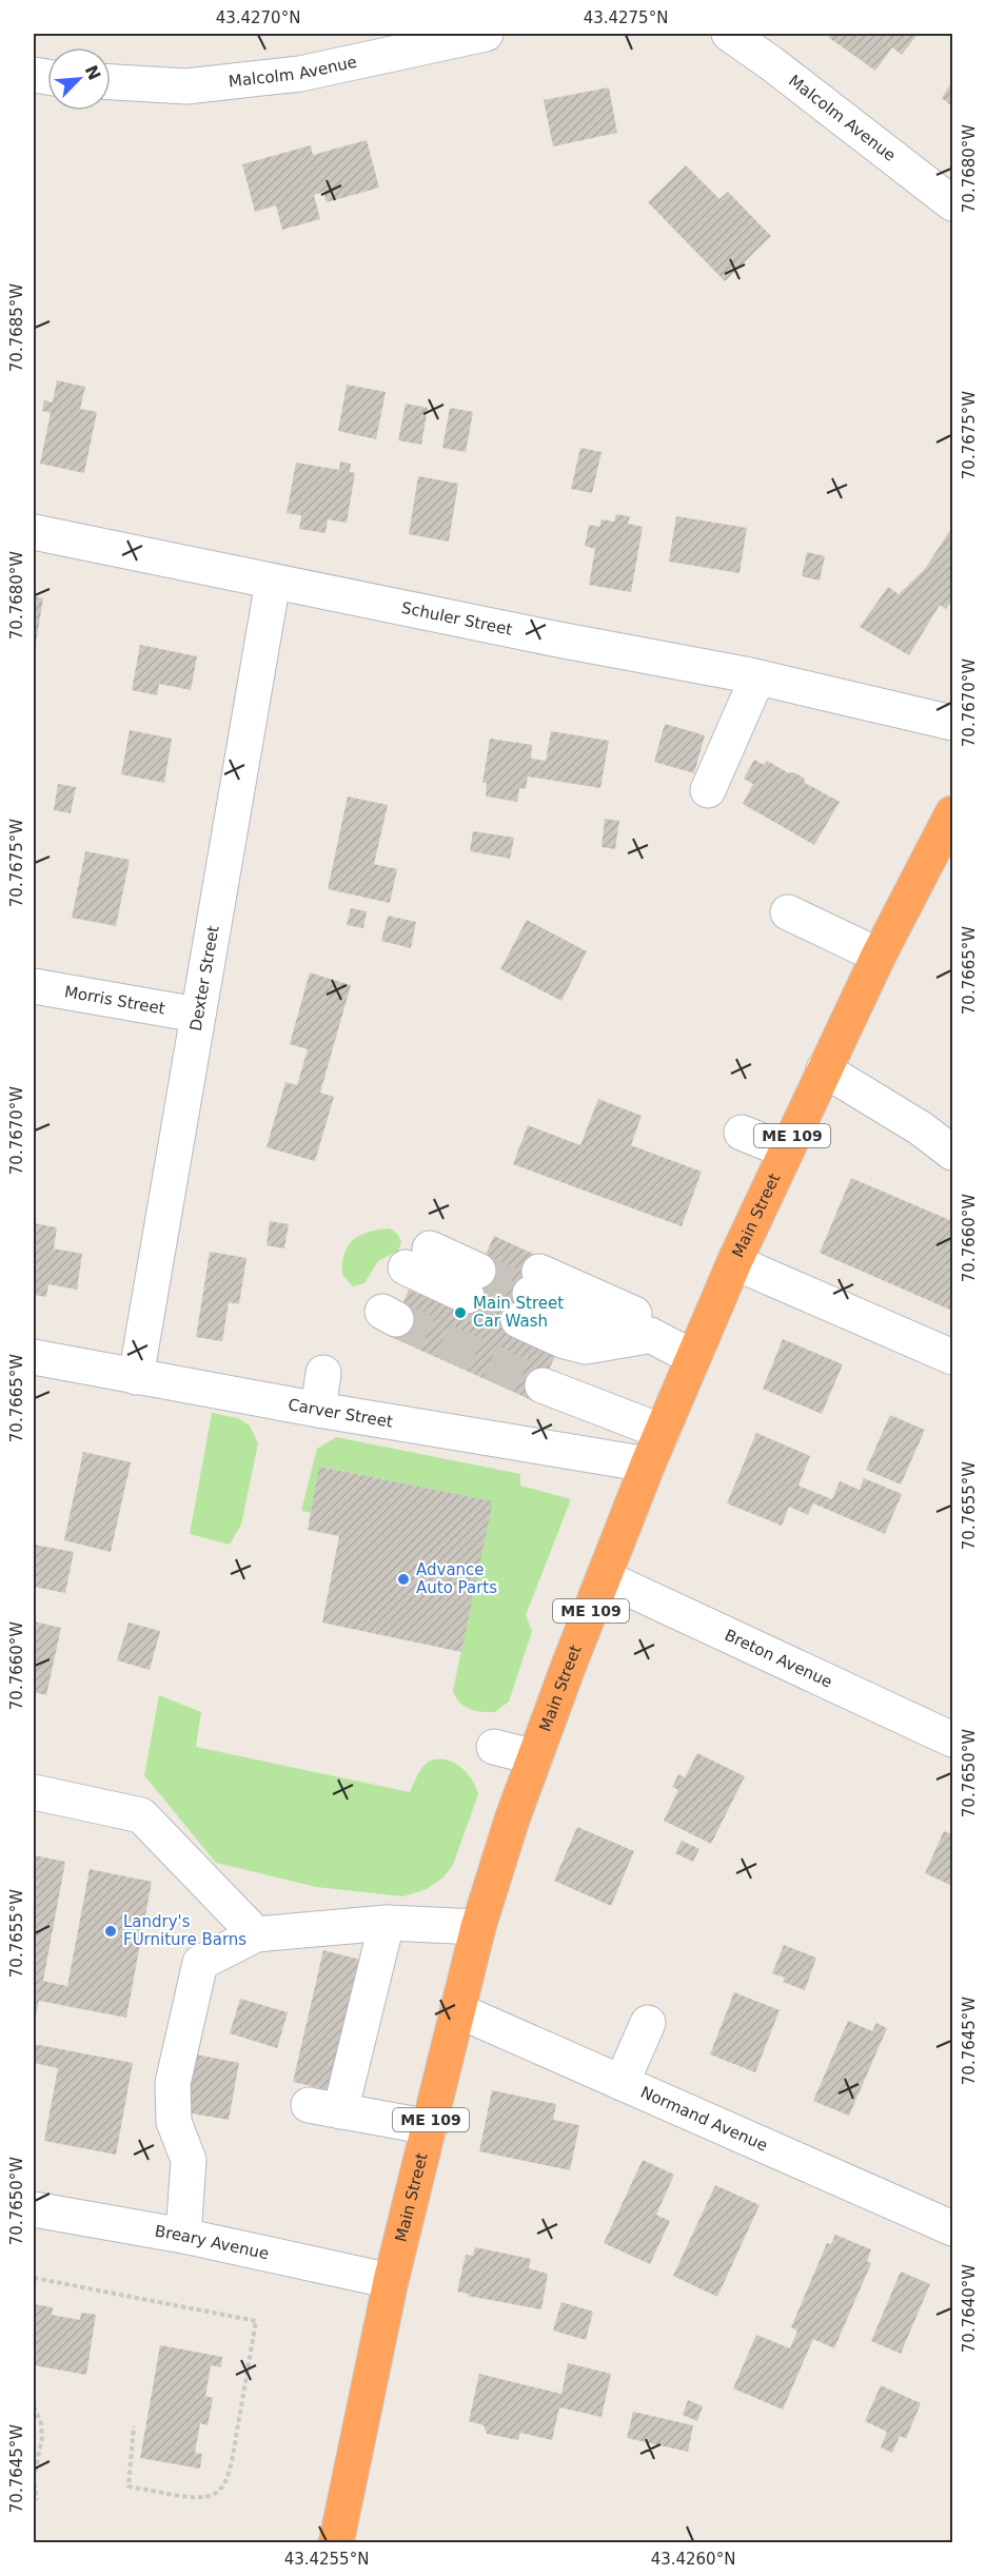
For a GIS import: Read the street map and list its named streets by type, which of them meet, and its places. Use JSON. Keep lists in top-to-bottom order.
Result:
{
  "streets": {
    "highway": ["ME 109", "Main Street"],
    "street": [
      "Malcolm Avenue",
      "Schuler Street",
      "Dexter Street",
      "Morris Street",
      "Carver Street",
      "Breton Avenue",
      "Normand Avenue",
      "Breary Avenue"
    ]
  },
  "crossings": [
    ["Schuler Street", "Dexter Street"],
    ["Dexter Street", "Morris Street"],
    ["Dexter Street", "Carver Street"],
    ["Main Street", "Carver Street"],
    ["Main Street", "Breton Avenue"],
    ["Main Street", "Normand Avenue"],
    ["Main Street", "Breary Avenue"]
  ],
  "places": ["Main Street Car Wash", "Advance Auto Parts", "Landry's FUrniture Barns"],
  "north": "top right",
  "coordinates": [
    "43.4270°N",
    "43.4275°N",
    "70.7680°W",
    "70.7685°W",
    "70.7675°W",
    "70.7670°W",
    "70.7665°W",
    "70.7660°W",
    "70.7655°W",
    "70.7650°W",
    "70.7645°W",
    "70.7640°W",
    "43.4255°N",
    "43.4260°N"
  ]
}
